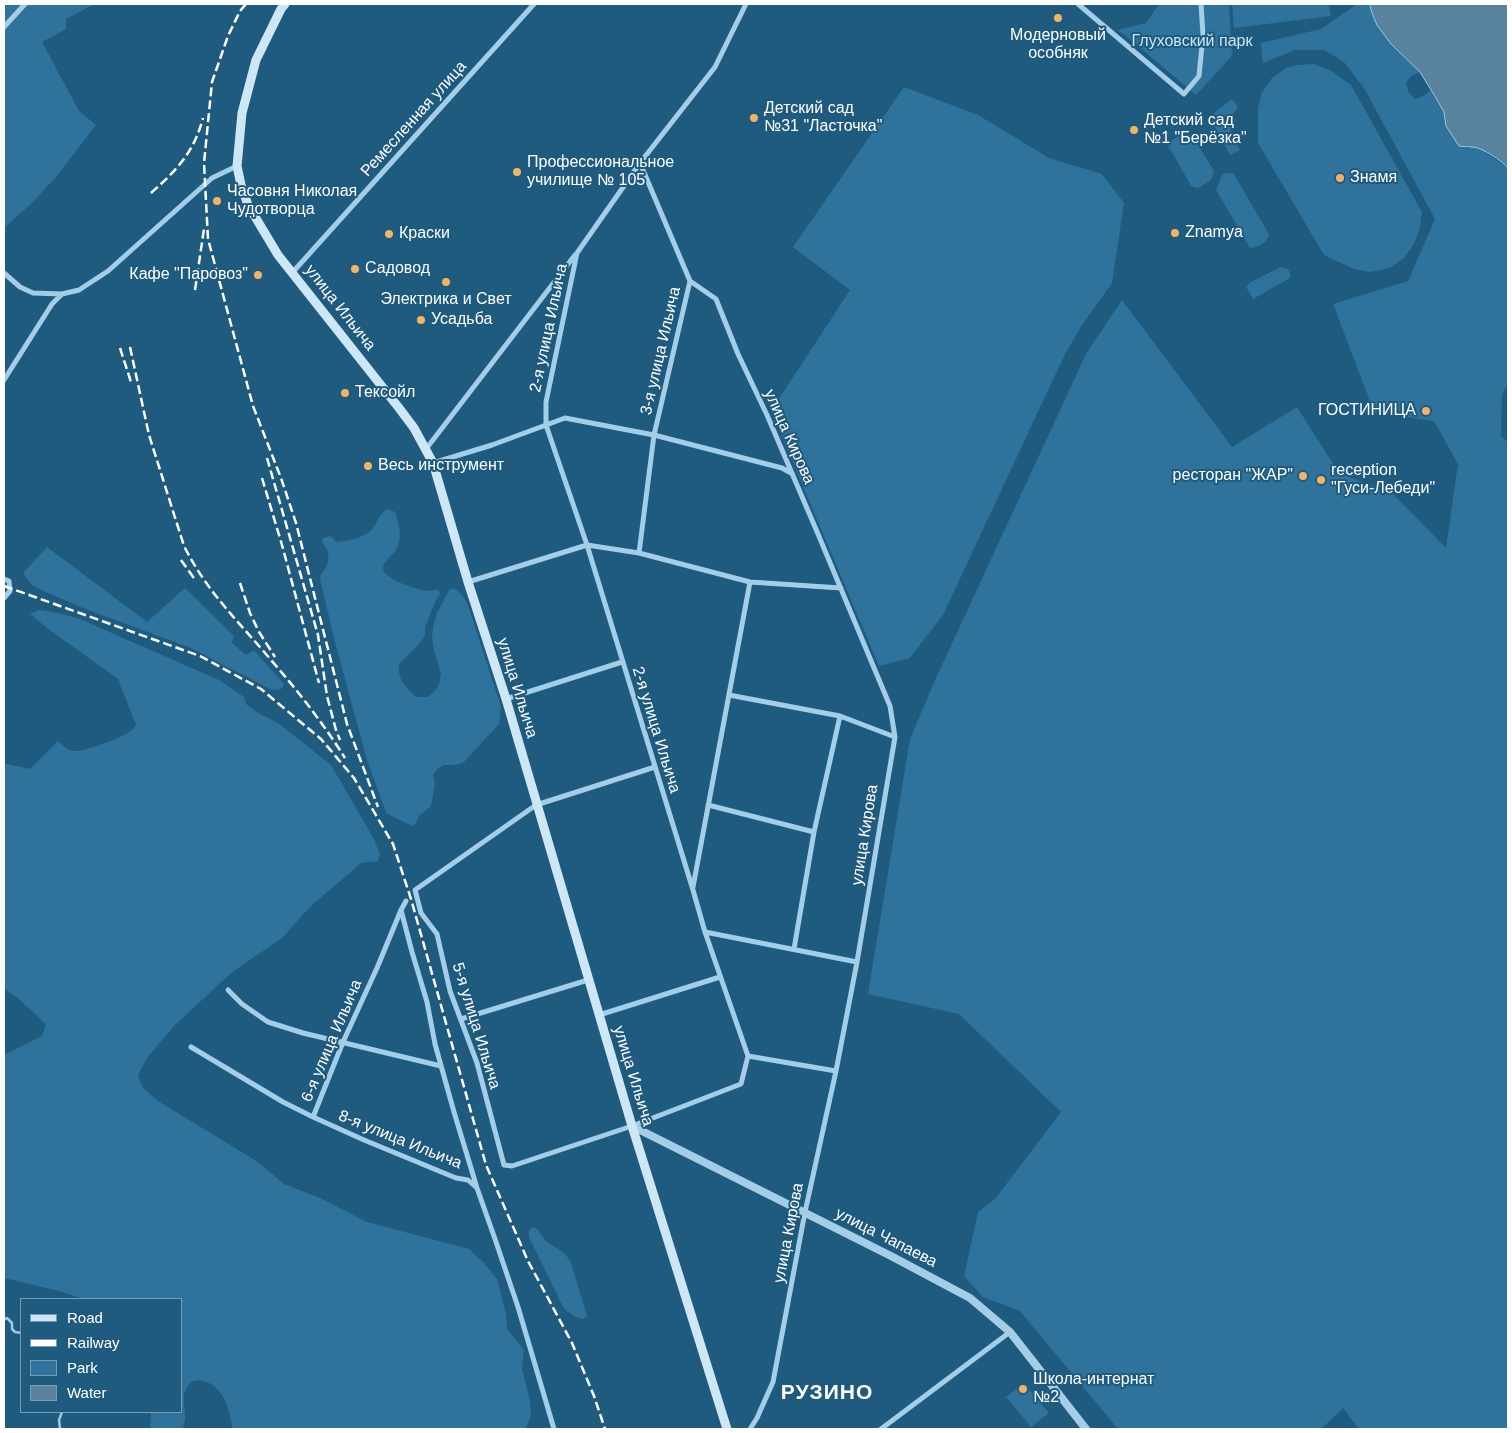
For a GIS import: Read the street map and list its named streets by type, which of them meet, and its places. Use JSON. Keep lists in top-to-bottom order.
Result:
{
  "streets": {
    "main road": ["улица Ильича"],
    "street": [
      "Ремесленная улица",
      "2-я улица Ильича",
      "3-я улица Ильича",
      "улица Кирова",
      "5-я улица Ильича",
      "6-я улица Ильича",
      "8-я улица Ильича",
      "улица Чапаева"
    ]
  },
  "crossings": [
    ["Ремесленная улица", "улица Ильича"],
    ["улица Ильича", "5-я улица Ильича"],
    ["улица Ильича", "улица Чапаева"],
    ["2-я улица Ильича", "3-я улица Ильича"],
    ["3-я улица Ильича", "улица Кирова"],
    ["улица Кирова", "улица Чапаева"],
    ["5-я улица Ильича", "улица Чапаева"],
    ["6-я улица Ильича", "8-я улица Ильича"]
  ],
  "districts": ["РУЗИНО"],
  "parks": ["Глуховский парк"],
  "places": [
    "Модерновый особняк",
    "Детский сад №31 \"Ласточка\"",
    "Детский сад №1 \"Берёзка\"",
    "Профессиональное училище № 105",
    "Знамя",
    "Часовня Николая Чудотворца",
    "Znamya",
    "Краски",
    "Садовод",
    "Кафе \"Паровоз\"",
    "Электрика и Свет",
    "Усадьба",
    "Тексойл",
    "ГОСТИНИЦА",
    "Весь инструмент",
    "ресторан \"ЖАР\"",
    "reception \"Гуси-Лебеди\"",
    "Школа-интернат №2"
  ],
  "legend": [
    "Road",
    "Railway",
    "Park",
    "Water"
  ]
}
